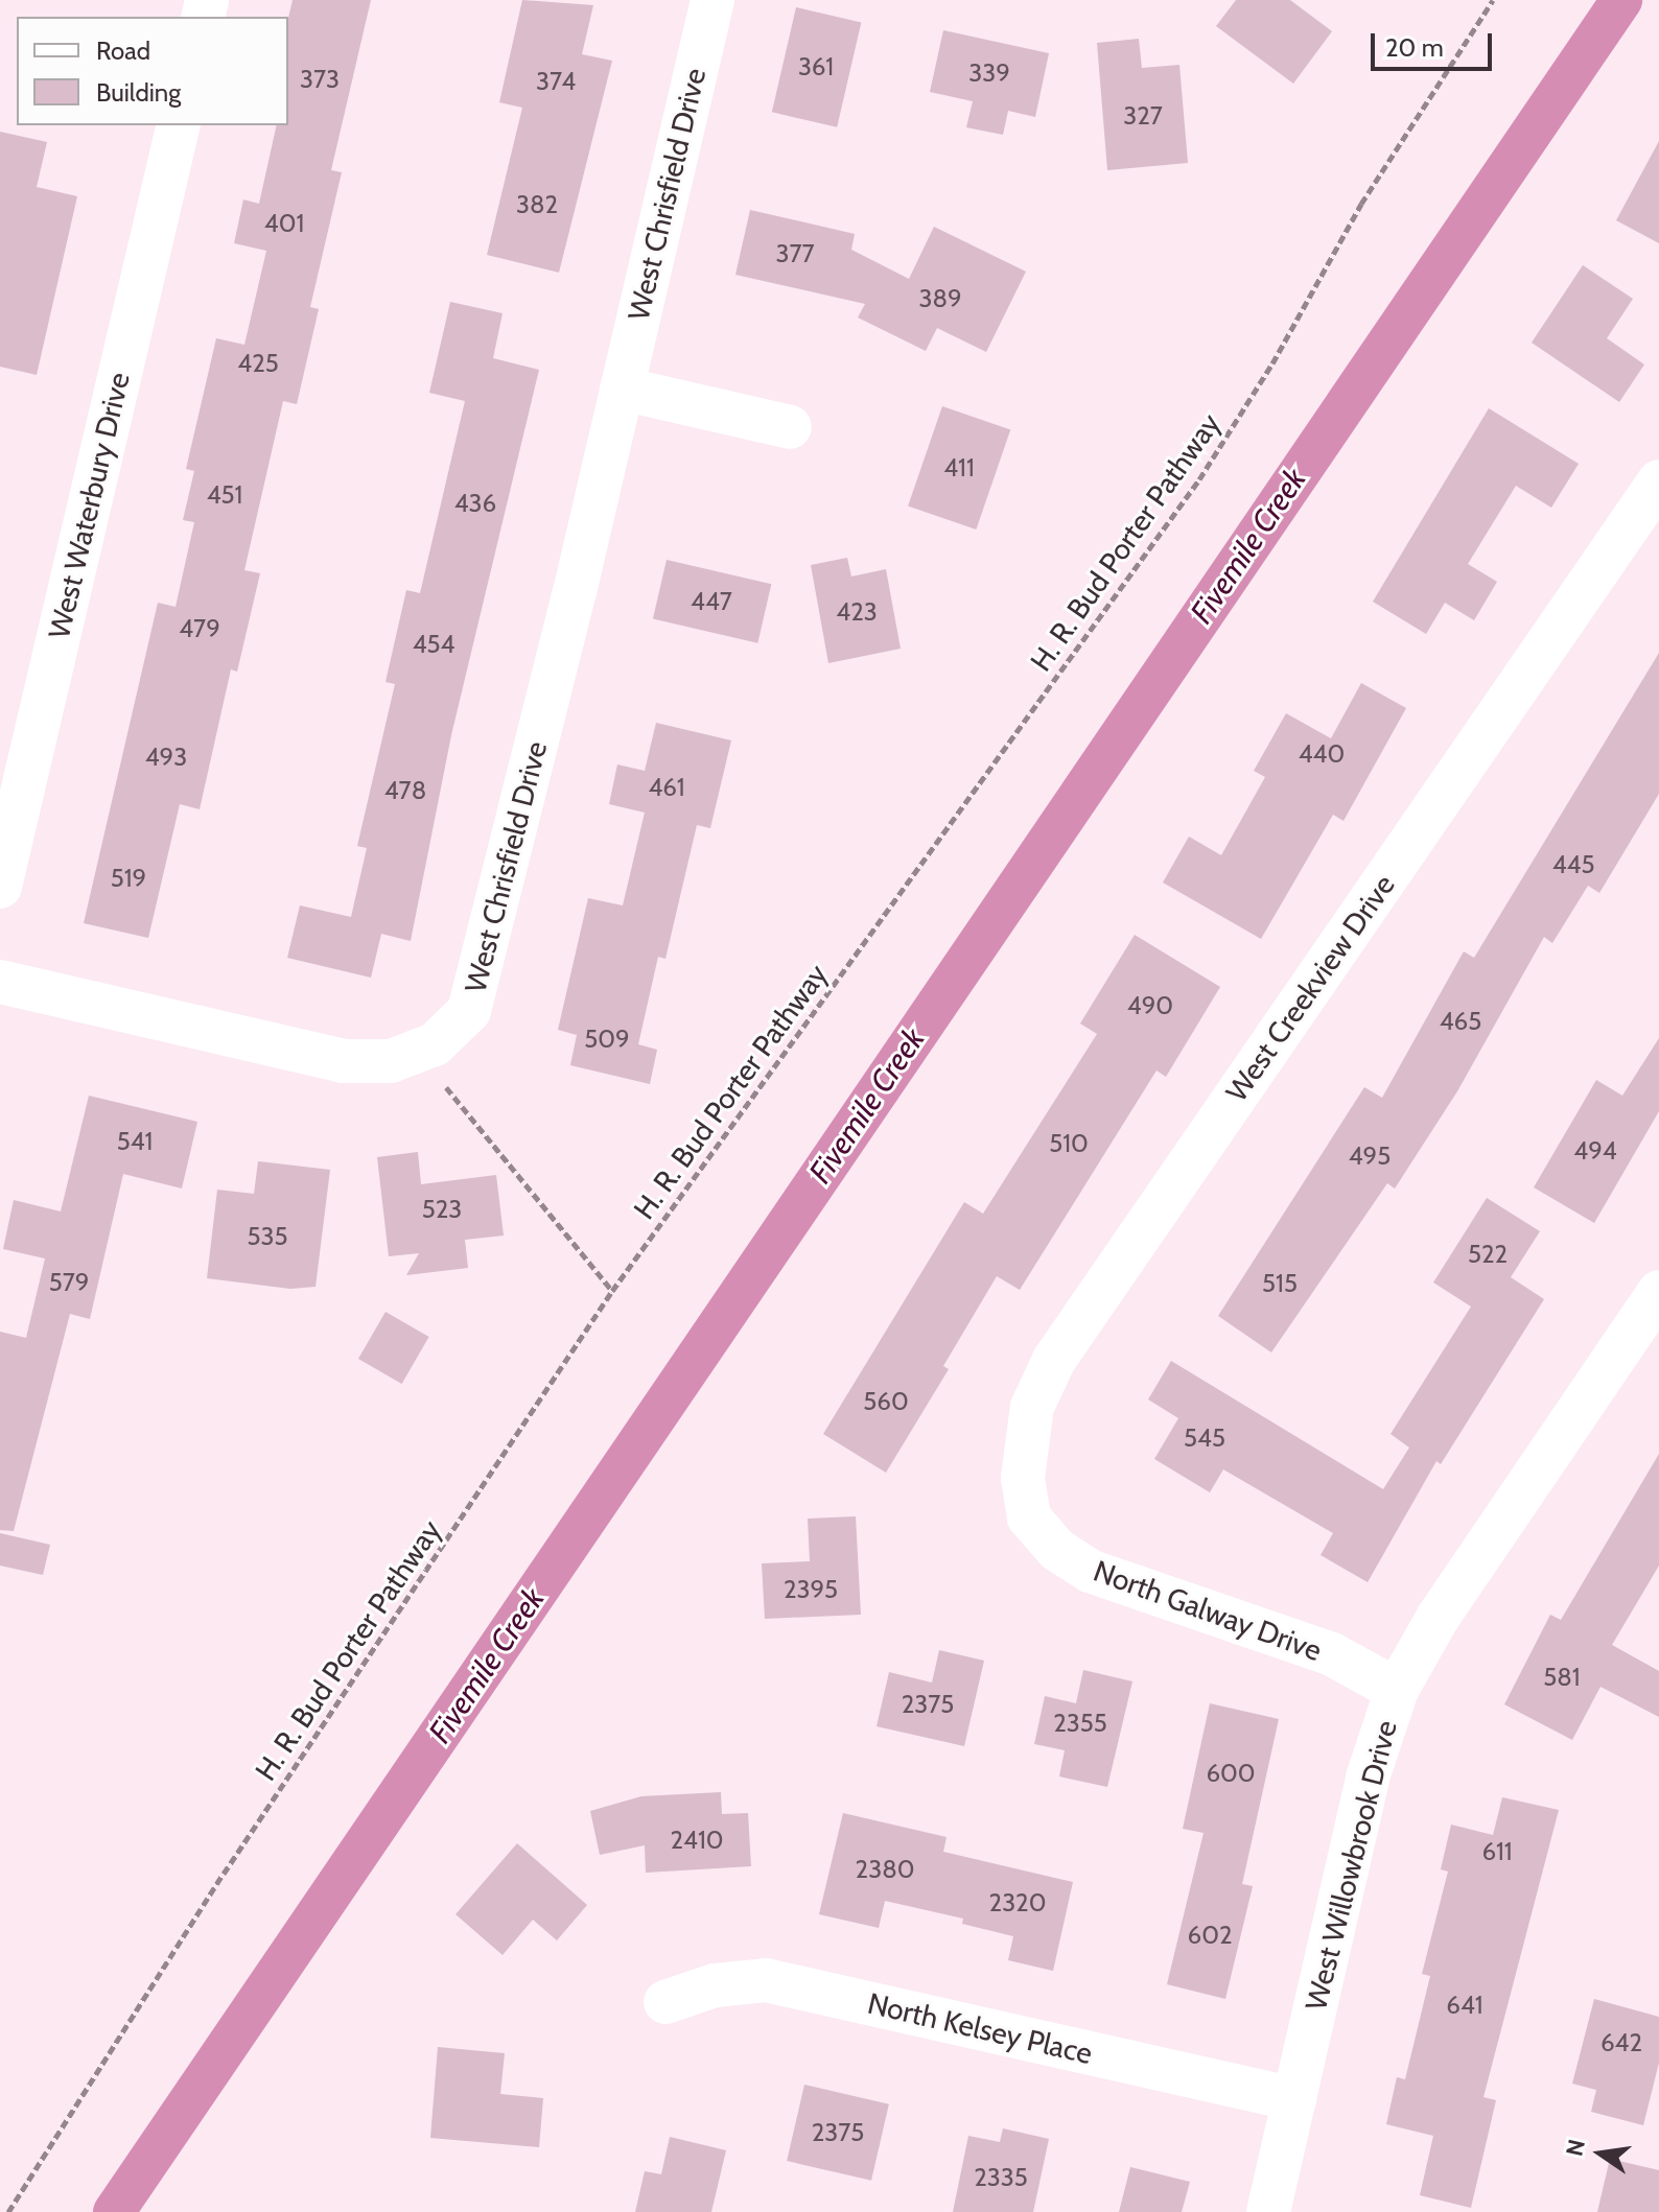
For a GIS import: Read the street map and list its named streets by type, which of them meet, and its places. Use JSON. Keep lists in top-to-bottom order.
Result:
{
  "streets": {
    "street": [
      "West Chrisfield Drive",
      "West Waterbury Drive",
      "West Creekview Drive",
      "North Galway Drive",
      "West Willowbrook Drive",
      "North Kelsey Place"
    ],
    "path": ["H. R. Bud Porter Pathway"]
  },
  "crossings": [
    ["West Creekview Drive", "North Galway Drive"],
    ["North Galway Drive", "West Willowbrook Drive"],
    ["West Willowbrook Drive", "North Kelsey Place"]
  ],
  "water": ["Fivemile Creek"],
  "house_numbers": [
    "361",
    "339",
    "373",
    "374",
    "327",
    "382",
    "401",
    "377",
    "389",
    "425",
    "411",
    "451",
    "436",
    "447",
    "423",
    "479",
    "454",
    "440",
    "493",
    "461",
    "478",
    "445",
    "519",
    "490",
    "465",
    "509",
    "541",
    "510",
    "494",
    "495",
    "523",
    "535",
    "522",
    "579",
    "515",
    "560",
    "545",
    "2395",
    "581",
    "2375",
    "2355",
    "600",
    "2410",
    "611",
    "2380",
    "2320",
    "602",
    "641",
    "642",
    "2375",
    "2335"
  ],
  "legend": ["Road", "Building"],
  "scale_bar": "20 m",
  "north": "left"
}
